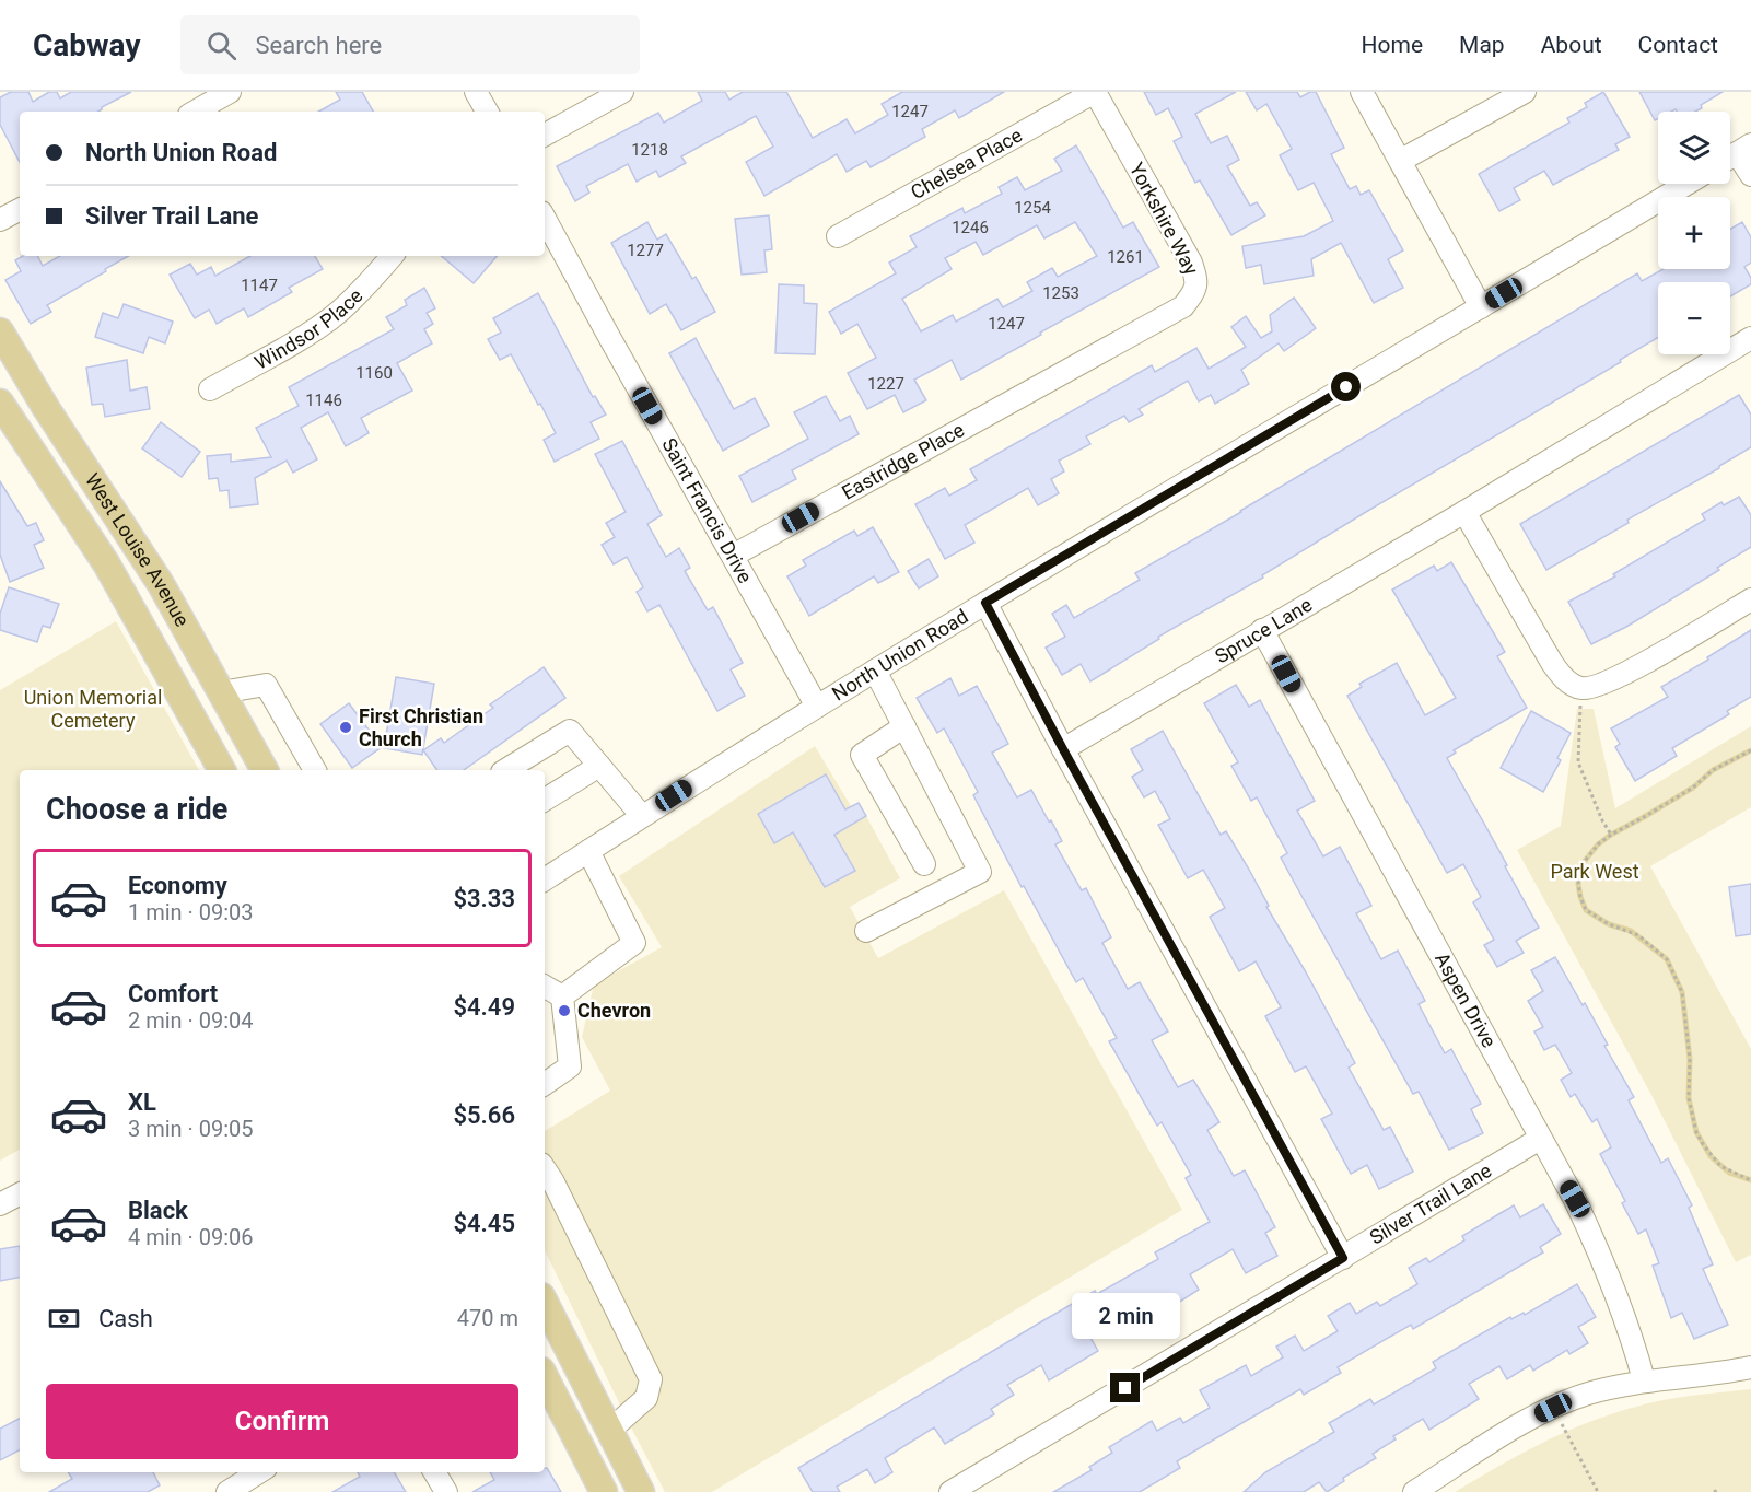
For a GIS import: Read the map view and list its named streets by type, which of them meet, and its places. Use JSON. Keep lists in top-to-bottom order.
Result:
{
  "streets": {
    "main road": ["West Louise Avenue"],
    "street": [
      "Chelsea Place",
      "Yorkshire Way",
      "Windsor Place",
      "Eastridge Place",
      "Saint Francis Drive",
      "Spruce Lane",
      "North Union Road",
      "Aspen Drive",
      "Silver Trail Lane"
    ]
  },
  "crossings": [
    ["Chelsea Place", "Yorkshire Way"],
    ["Yorkshire Way", "Eastridge Place"],
    ["Eastridge Place", "Saint Francis Drive"],
    ["Saint Francis Drive", "North Union Road"],
    ["Spruce Lane", "Aspen Drive"],
    ["Aspen Drive", "Silver Trail Lane"]
  ],
  "parks": ["Union Memorial Cemetery", "Park West"],
  "places": ["First Christian Church", "Chevron"],
  "house_numbers": [
    "1247",
    "1218",
    "1254",
    "1246",
    "1277",
    "1261",
    "1147",
    "1253",
    "1247",
    "1160",
    "1227",
    "1146"
  ],
  "page": {
    "header": "Cabway",
    "search": "Search here",
    "nav": [
      "Home",
      "Map",
      "About",
      "Contact"
    ],
    "map_buttons": ["+", "−"],
    "banner": ["North Union Road", "Silver Trail Lane"],
    "heading": "Choose a ride",
    "list": [
      {
        "name": "Economy",
        "note": "1 min · 09:03",
        "value": "$3.33"
      },
      {
        "name": "Comfort",
        "note": "2 min · 09:04",
        "value": "$4.49"
      },
      {
        "name": "XL",
        "note": "3 min · 09:05",
        "value": "$5.66"
      },
      {
        "name": "Black",
        "note": "4 min · 09:06",
        "value": "$4.45"
      }
    ],
    "pay": ["Cash", "470 m"],
    "bubble": "2 min",
    "buttons": "Confirm"
  }
}
